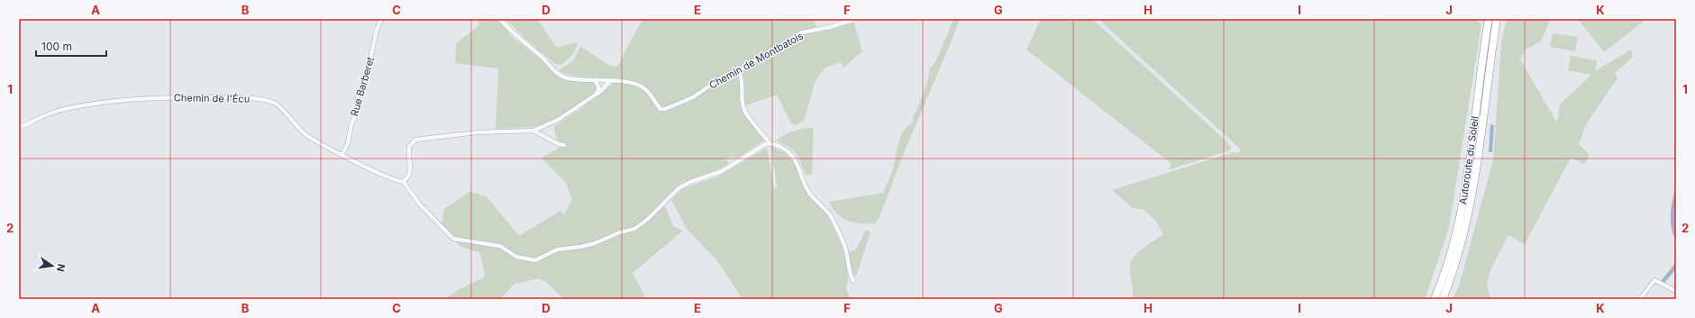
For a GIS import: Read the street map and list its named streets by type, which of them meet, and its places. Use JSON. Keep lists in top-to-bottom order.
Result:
{
  "streets": {
    "highway": ["Autoroute du Soleil"],
    "street": ["Chemin de Montbatois", "Rue Barberet", "Chemin de l'Écu"]
  },
  "crossings": [
    ["Rue Barberet", "Chemin de l'Écu"]
  ],
  "scale_bar": "100 m",
  "north": "right",
  "grid": {
    "columns": [
      "A",
      "B",
      "C",
      "D",
      "E",
      "F",
      "G",
      "H",
      "I",
      "J",
      "K"
    ],
    "rows": ["1", "2"]
  }
}
